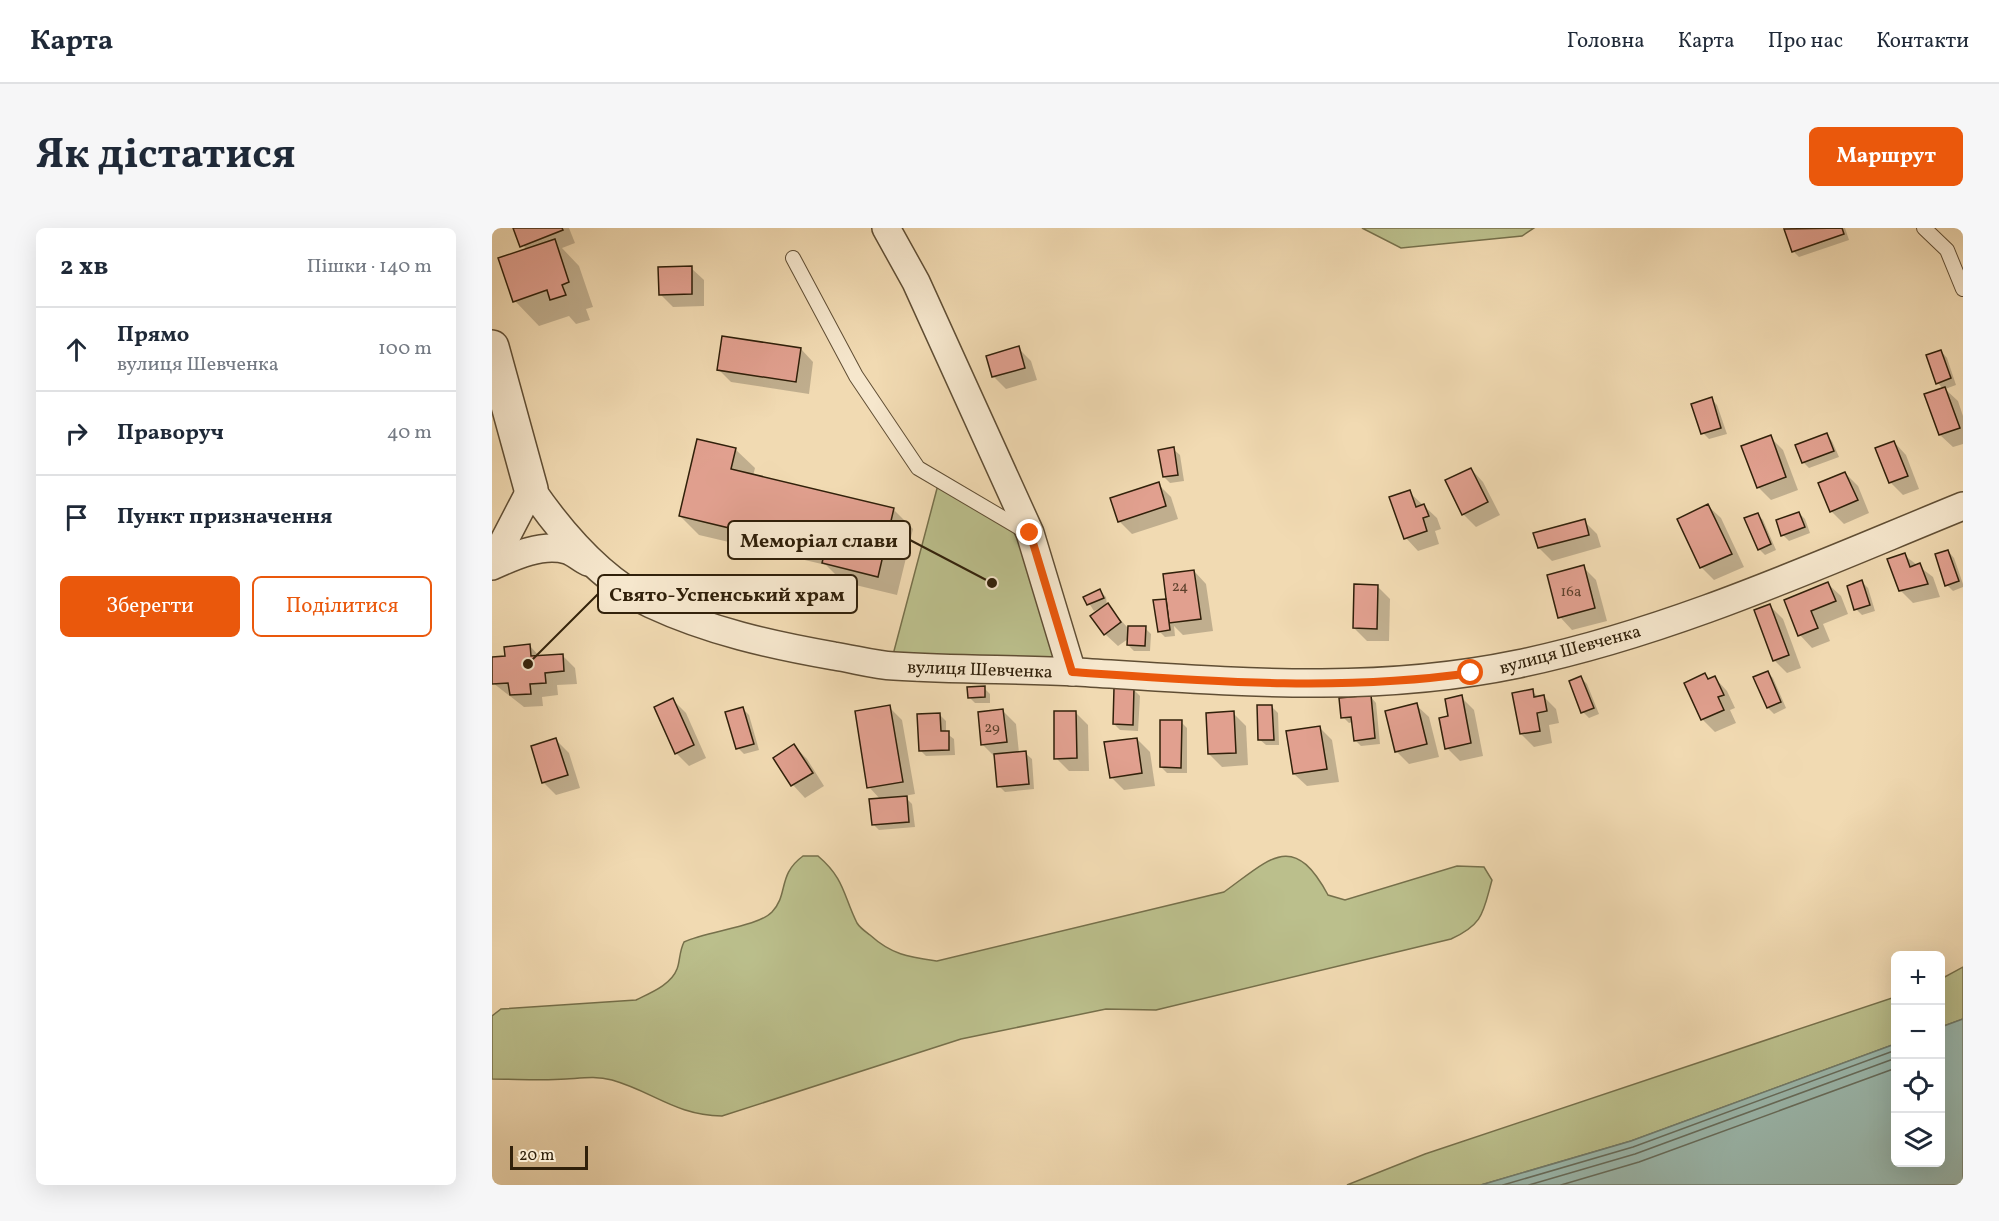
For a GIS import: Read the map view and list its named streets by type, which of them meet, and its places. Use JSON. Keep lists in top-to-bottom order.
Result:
{
  "streets": {
    "street": ["вулиця Шевченка"]
  },
  "places": ["Меморіал слави", "Свято-Успенський храм"],
  "house_numbers": ["24", "16а", "29"],
  "scale_bar": "20 m",
  "page": {
    "header": "Карта",
    "nav": [
      "Головна",
      "Карта",
      "Про нас",
      "Контакти"
    ],
    "title": "Як дістатися",
    "buttons": [
      "Маршрут",
      ["Зберегти", "Поділитися"]
    ],
    "heading": ["2 хв", "Пішки · 140 m"],
    "list": [
      ["Прямо", "вулиця Шевченка", "100 m"],
      ["Праворуч", "40 m"],
      "Пункт призначення"
    ],
    "map_buttons": ["+", "−"],
    "scale": "20 m"
  }
}
